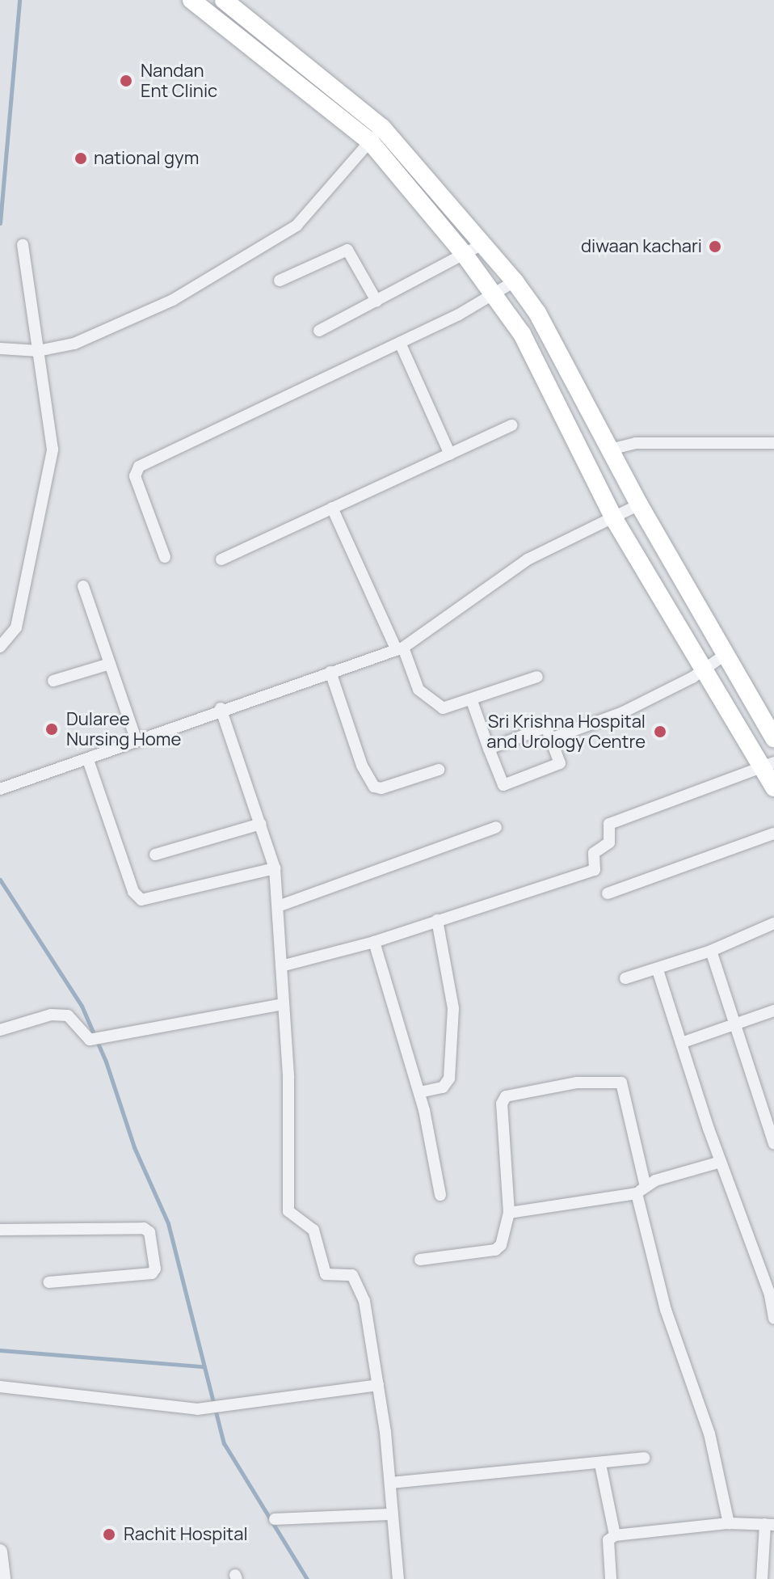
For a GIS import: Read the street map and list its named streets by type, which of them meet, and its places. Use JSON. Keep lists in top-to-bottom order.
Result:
{
  "places": [
    "Nandan Ent Clinic",
    "national gym",
    "diwaan kachari",
    "Dularee Nursing Home",
    "Sri Krishna Hospital and Urology Centre",
    "Rachit Hospital"
  ]
}
